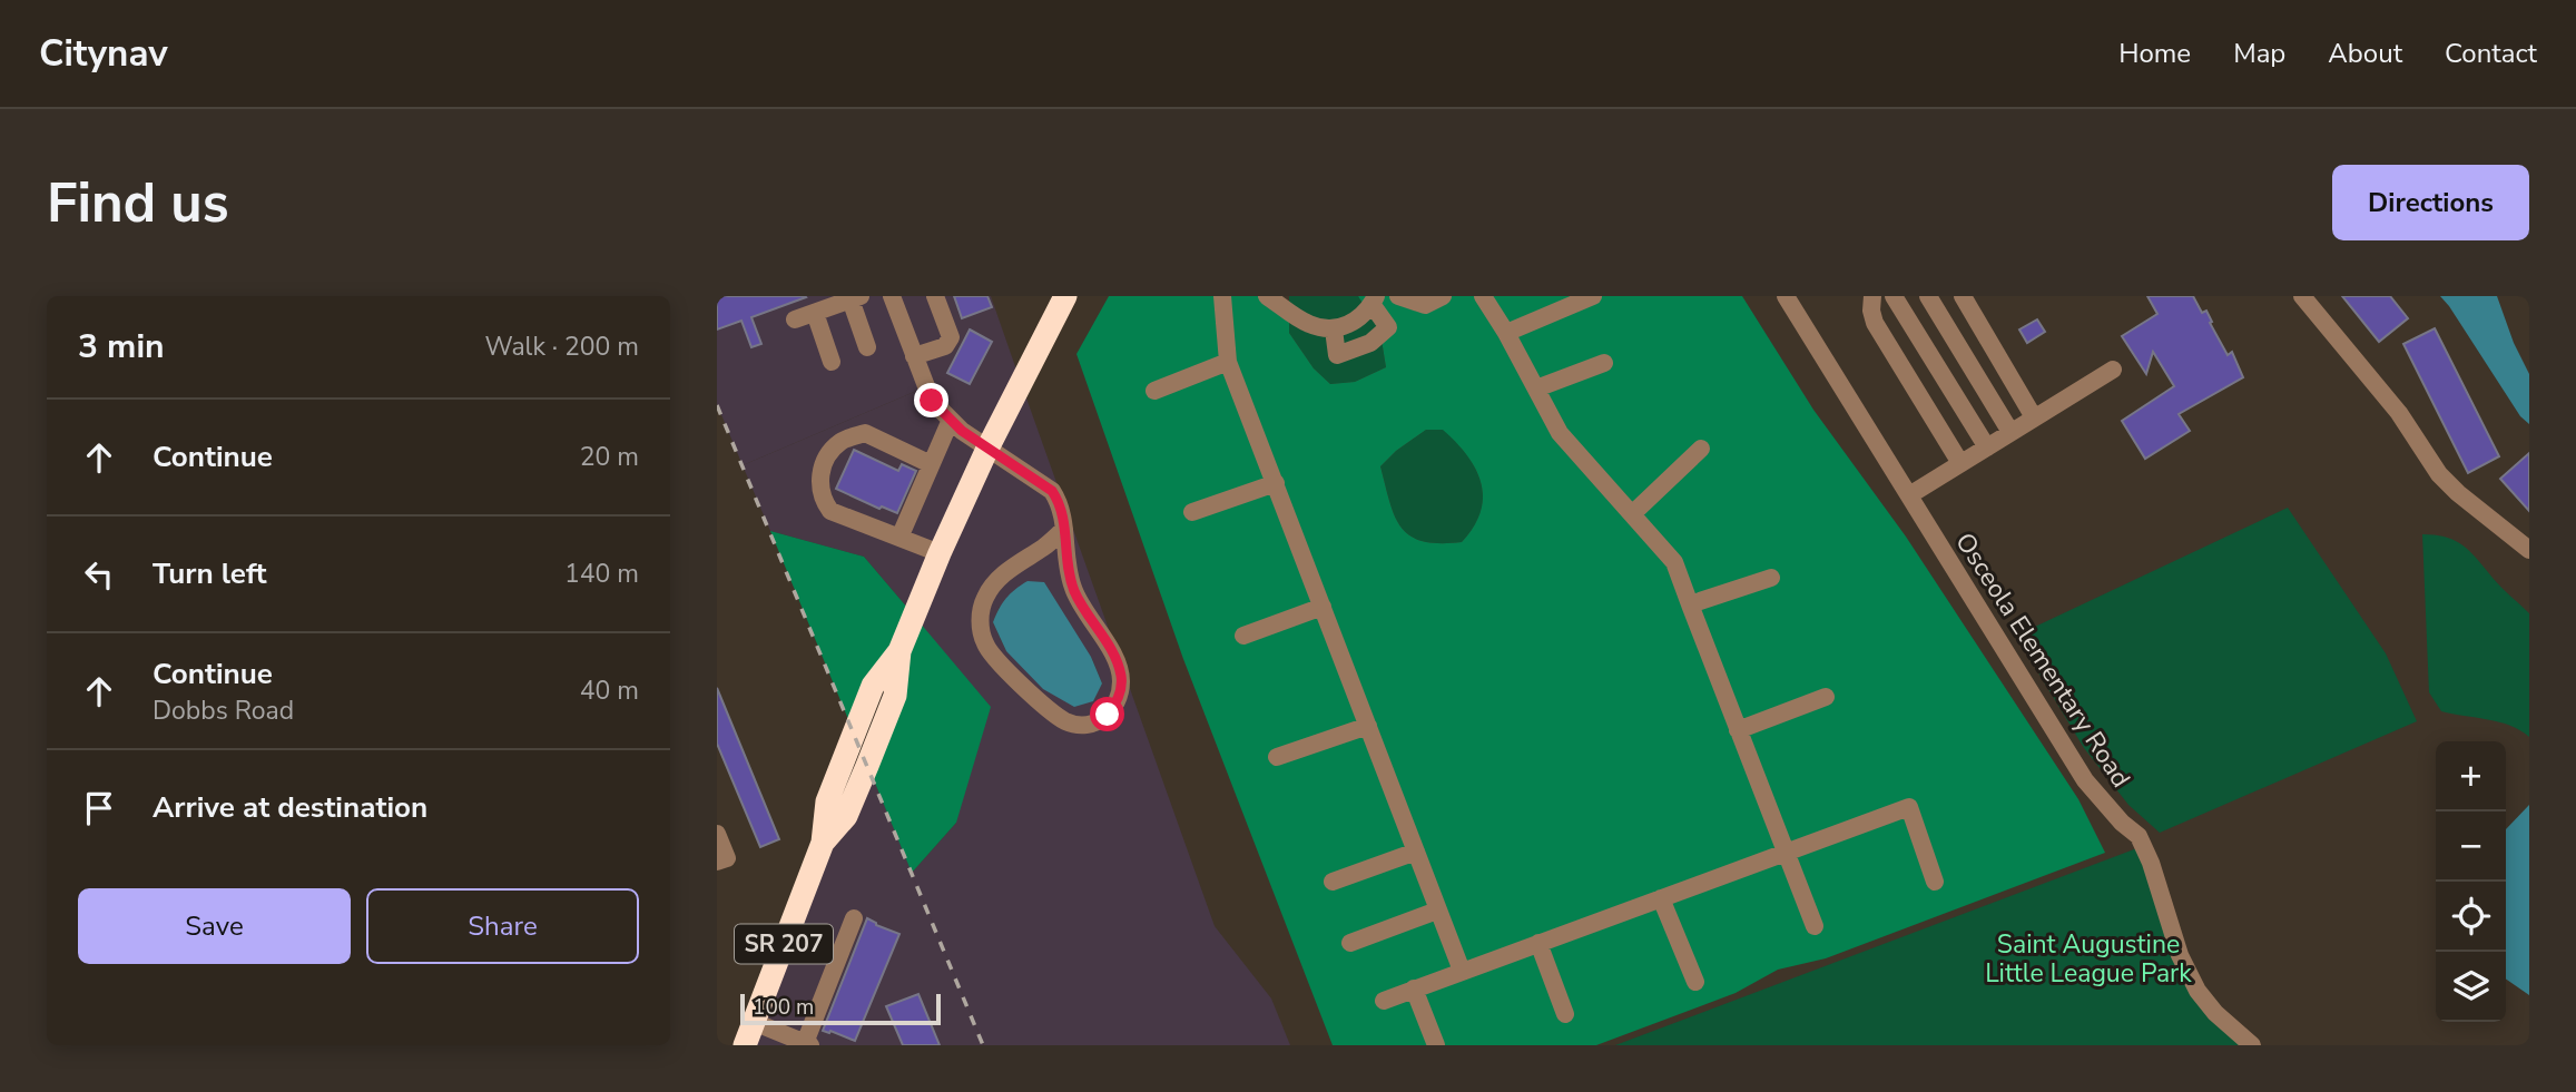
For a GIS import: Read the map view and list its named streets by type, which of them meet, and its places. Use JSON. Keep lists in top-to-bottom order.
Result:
{
  "streets": {
    "highway": ["SR 207"],
    "street": ["Osceola Elementary Road"]
  },
  "parks": ["Saint Augustine Little League Park"],
  "scale_bar": "100 m",
  "page": {
    "header": "Citynav",
    "nav": [
      "Home",
      "Map",
      "About",
      "Contact"
    ],
    "buttons": [
      "Directions",
      ["Save", "Share"]
    ],
    "title": "Find us",
    "heading": ["3 min", "Walk · 200 m"],
    "list": [
      ["Continue", "20 m"],
      ["Turn left", "140 m"],
      ["Continue", "Dobbs Road", "40 m"],
      "Arrive at destination"
    ],
    "map_buttons": ["+", "−"],
    "scale": "100 m"
  }
}
